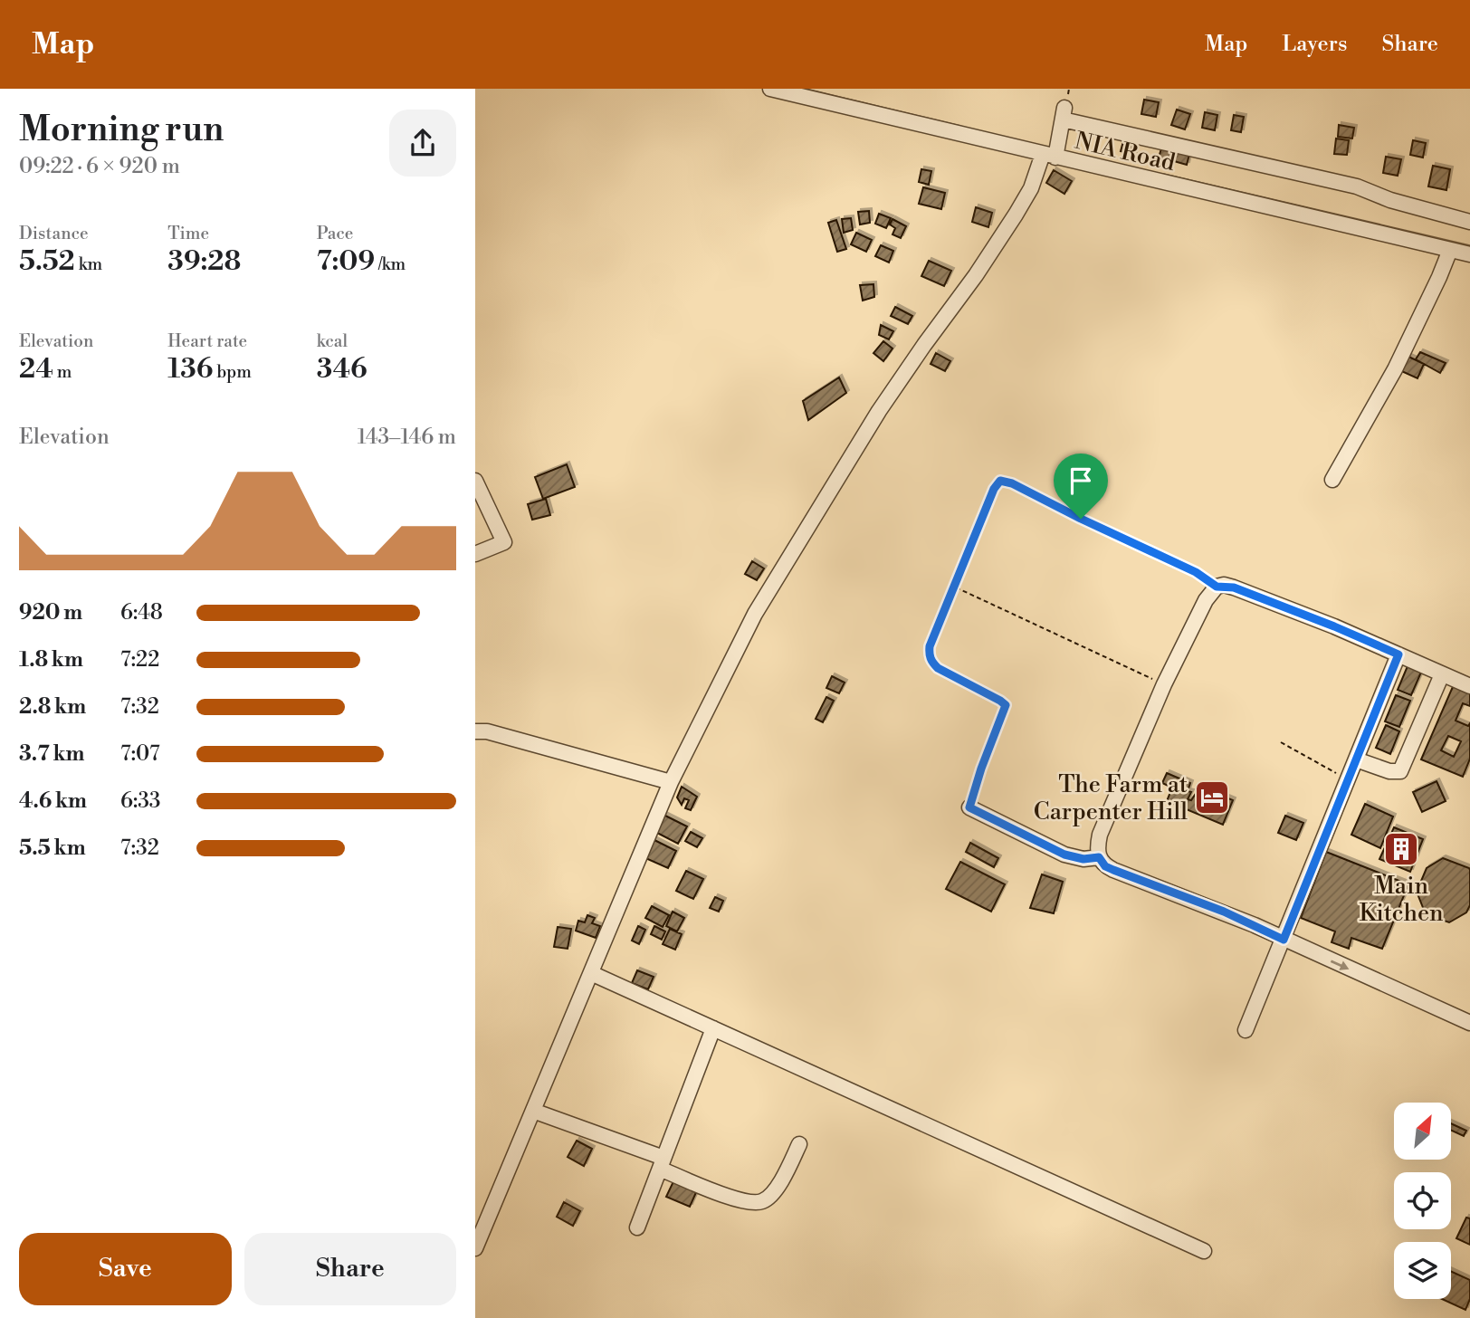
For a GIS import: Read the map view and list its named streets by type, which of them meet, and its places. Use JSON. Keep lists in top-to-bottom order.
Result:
{
  "streets": {
    "street": ["NIA Road"]
  },
  "places": {
    "hotel": ["The Farm at Carpenter Hill"],
    "building": ["Main Kitchen"]
  },
  "north": "top right",
  "page": {
    "header": "Map",
    "nav": ["Map", "Layers", "Share"],
    "heading": ["Morning run", "09:22 · 6 × 920 m"],
    "stats": [
      ["Distance", "5.52 km"],
      ["Time", "39:28"],
      ["Pace", "7:09 /km"],
      ["Elevation", "24 m"],
      ["Heart rate", "136 bpm"],
      ["kcal", "346"]
    ],
    "chart": ["Elevation", "143–146 m"],
    "list": [
      {
        "name": "920 m",
        "note": "6:48"
      },
      {
        "name": "1.8 km",
        "note": "7:22"
      },
      {
        "name": "2.8 km",
        "note": "7:32"
      },
      {
        "name": "3.7 km",
        "note": "7:07"
      },
      {
        "name": "4.6 km",
        "note": "6:33"
      },
      {
        "name": "5.5 km",
        "note": "7:32"
      }
    ],
    "buttons": ["Save", "Share"]
  }
}
